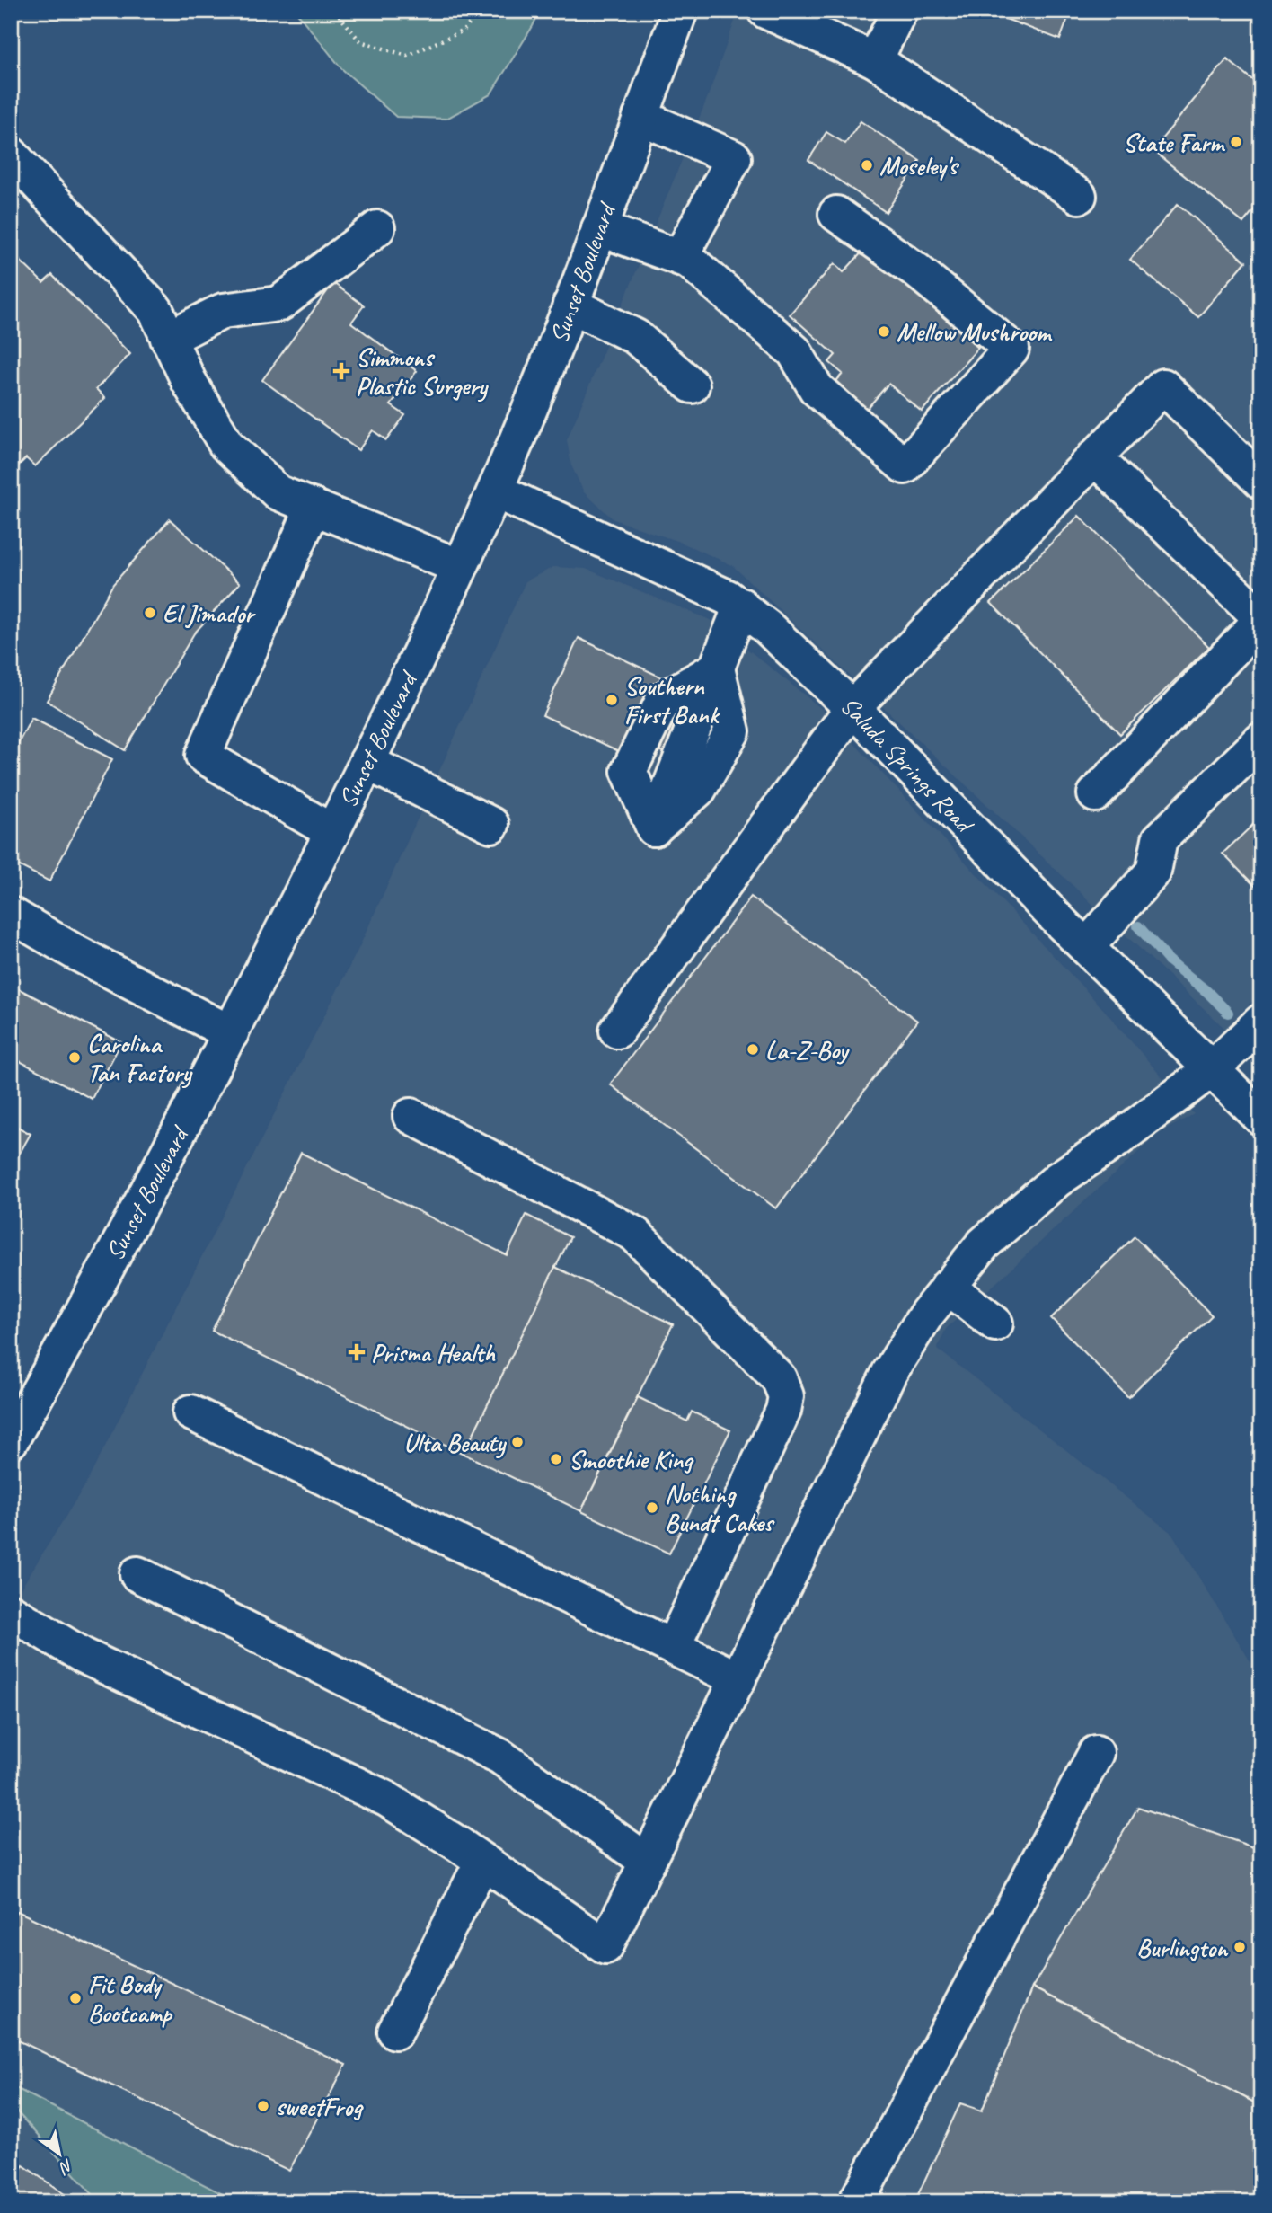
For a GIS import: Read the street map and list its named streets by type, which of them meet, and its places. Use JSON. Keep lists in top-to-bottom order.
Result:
{
  "streets": {
    "street": ["Sunset Boulevard", "Saluda Springs Road"]
  },
  "crossings": [
    ["Sunset Boulevard", "Saluda Springs Road"]
  ],
  "places": {
    "other": [
      "State Farm",
      "Moseley's",
      "Mellow Mushroom",
      "El Jimador",
      "Southern First Bank",
      "La-Z-Boy",
      "Carolina Tan Factory",
      "Ulta Beauty",
      "Smoothie King",
      "Nothing Bundt Cakes",
      "Burlington",
      "Fit Body Bootcamp",
      "sweetFrog"
    ],
    "health": ["Simmons Plastic Surgery", "Prisma Health"]
  },
  "north": "bottom right"
}
